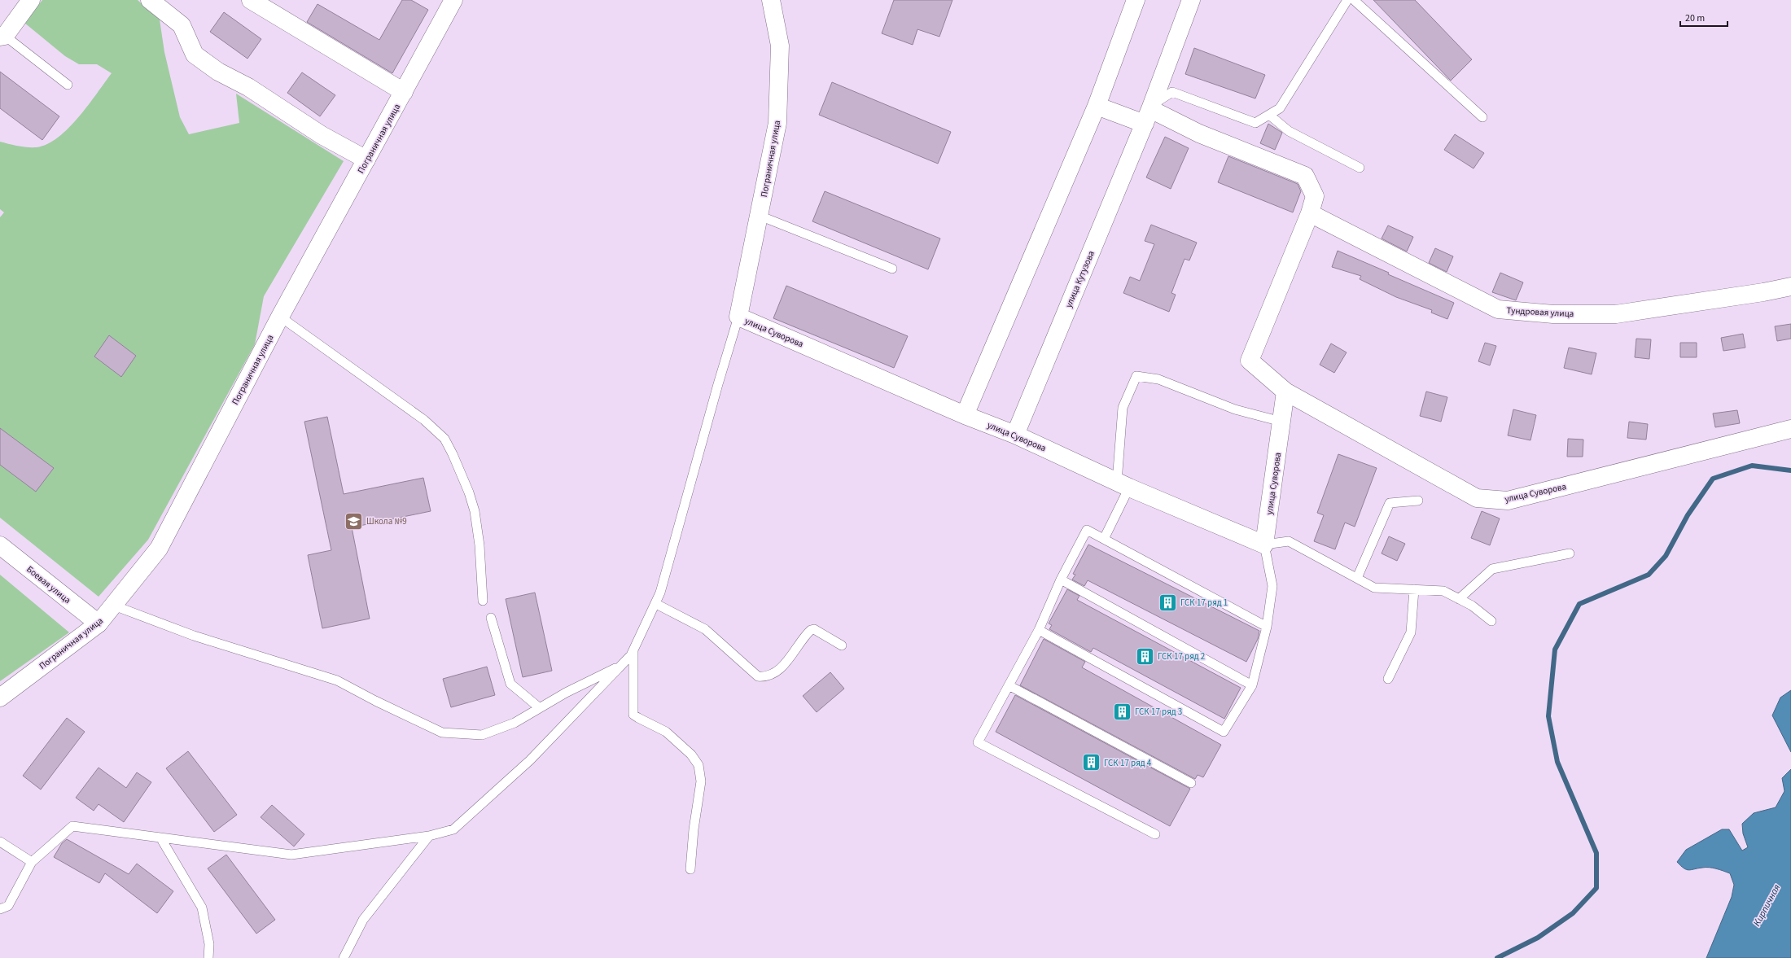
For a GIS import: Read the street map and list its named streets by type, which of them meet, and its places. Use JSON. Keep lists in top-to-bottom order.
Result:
{
  "streets": {
    "street": [
      "Пограничная улица",
      "улица Кутузова",
      "Тундровая улица",
      "улица Суворова",
      "Боевая улица"
    ]
  },
  "crossings": [
    ["Пограничная улица", "улица Суворова"],
    ["Пограничная улица", "Боевая улица"],
    ["улица Кутузова", "улица Суворова"]
  ],
  "water": ["Кирпичная"],
  "places": {
    "school or university": ["Школа №9"],
    "building": [
      "ГСК 17 ряд 1",
      "ГСК 17 ряд 2",
      "ГСК 17 ряд 3",
      "ГСК 17 ряд 4"
    ]
  },
  "scale_bar": "20 m"
}
